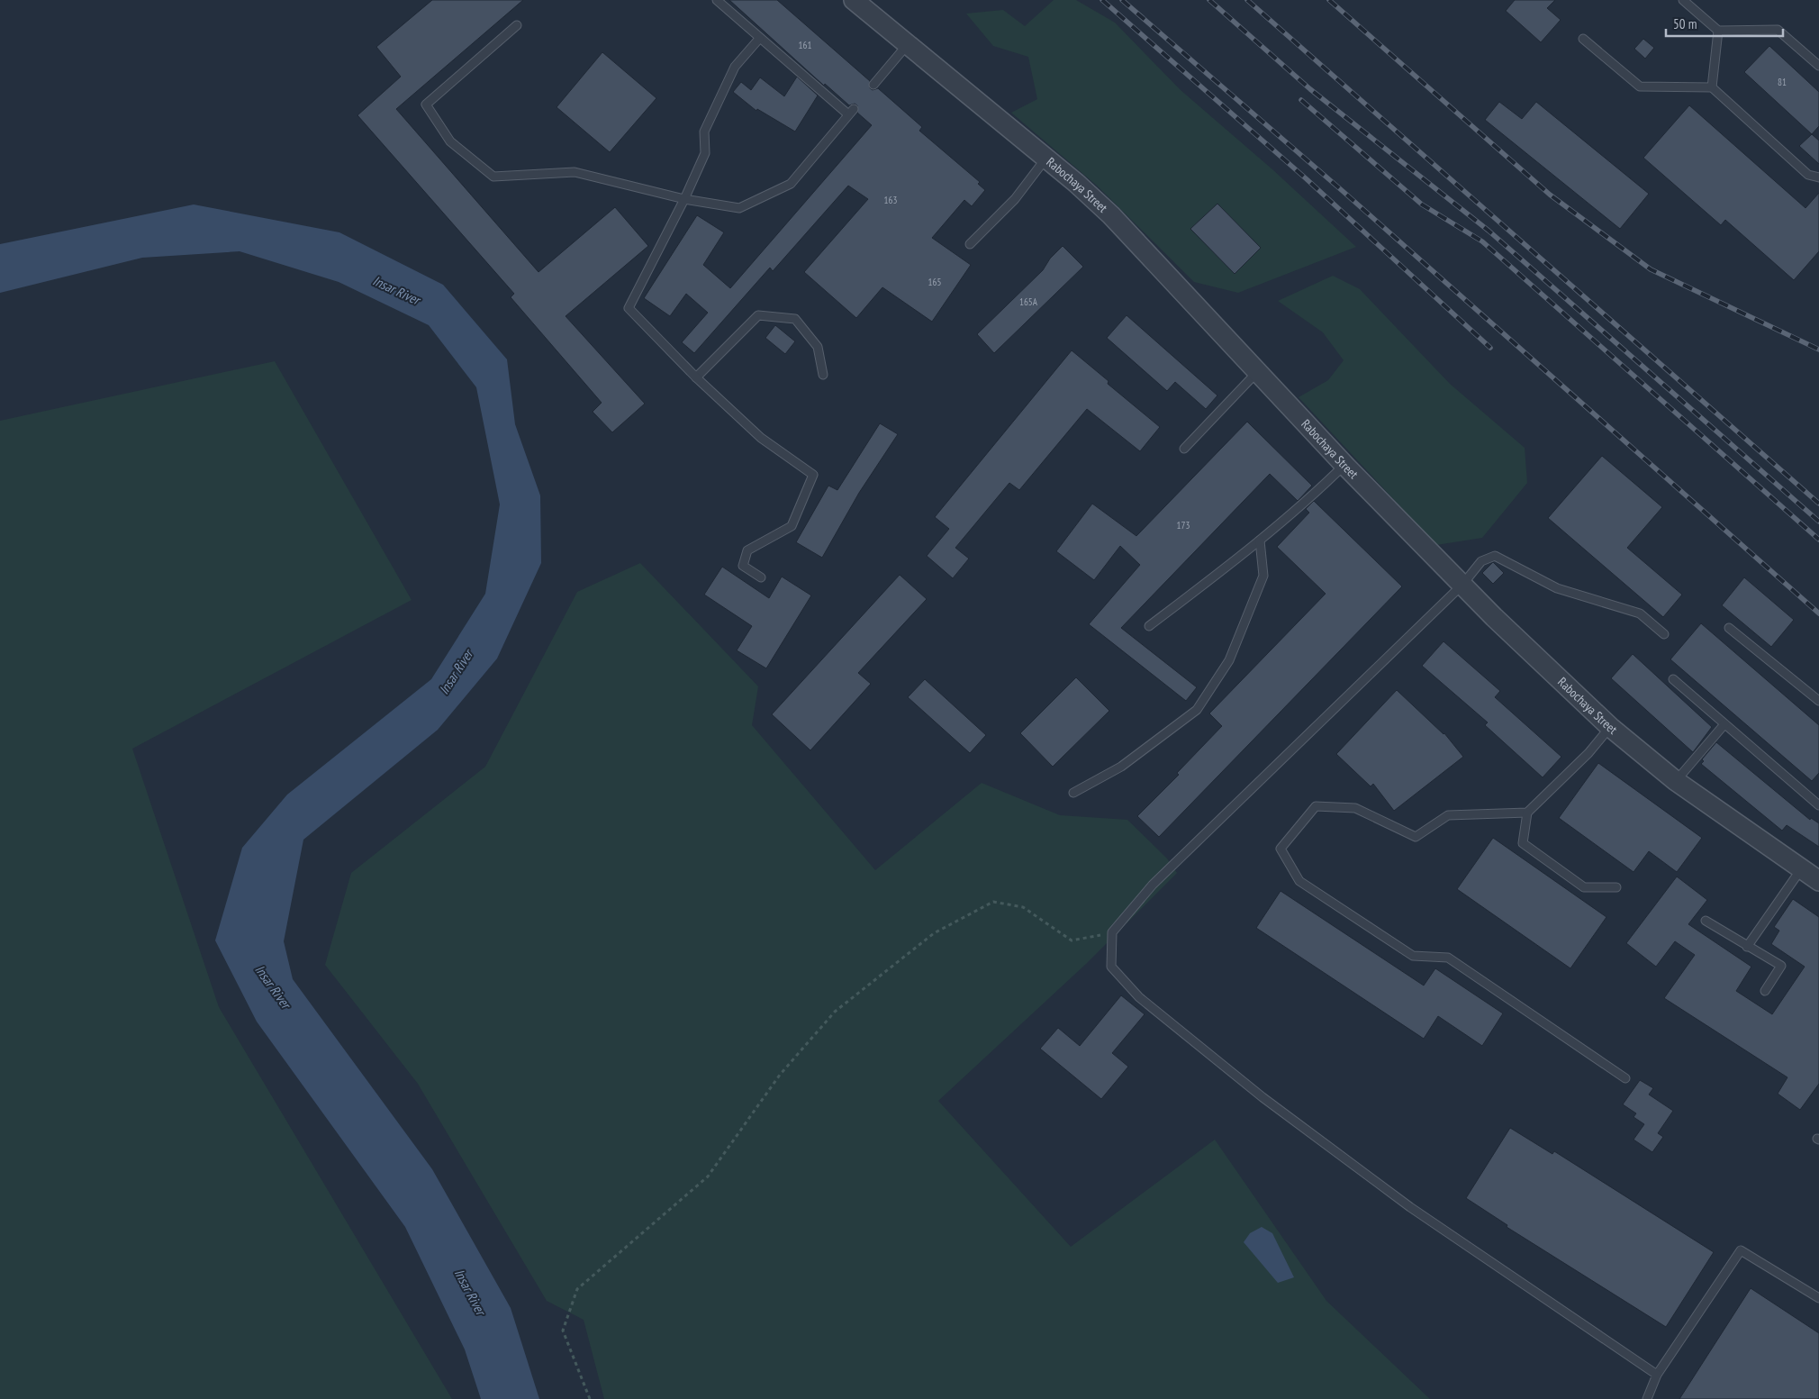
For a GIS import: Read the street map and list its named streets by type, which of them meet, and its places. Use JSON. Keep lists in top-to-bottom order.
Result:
{
  "streets": {
    "street": ["Rabochaya Street"]
  },
  "water": ["Insar River"],
  "house_numbers": [
    "161",
    "81",
    "163",
    "165",
    "165А",
    "173"
  ],
  "scale_bar": "50 m"
}
